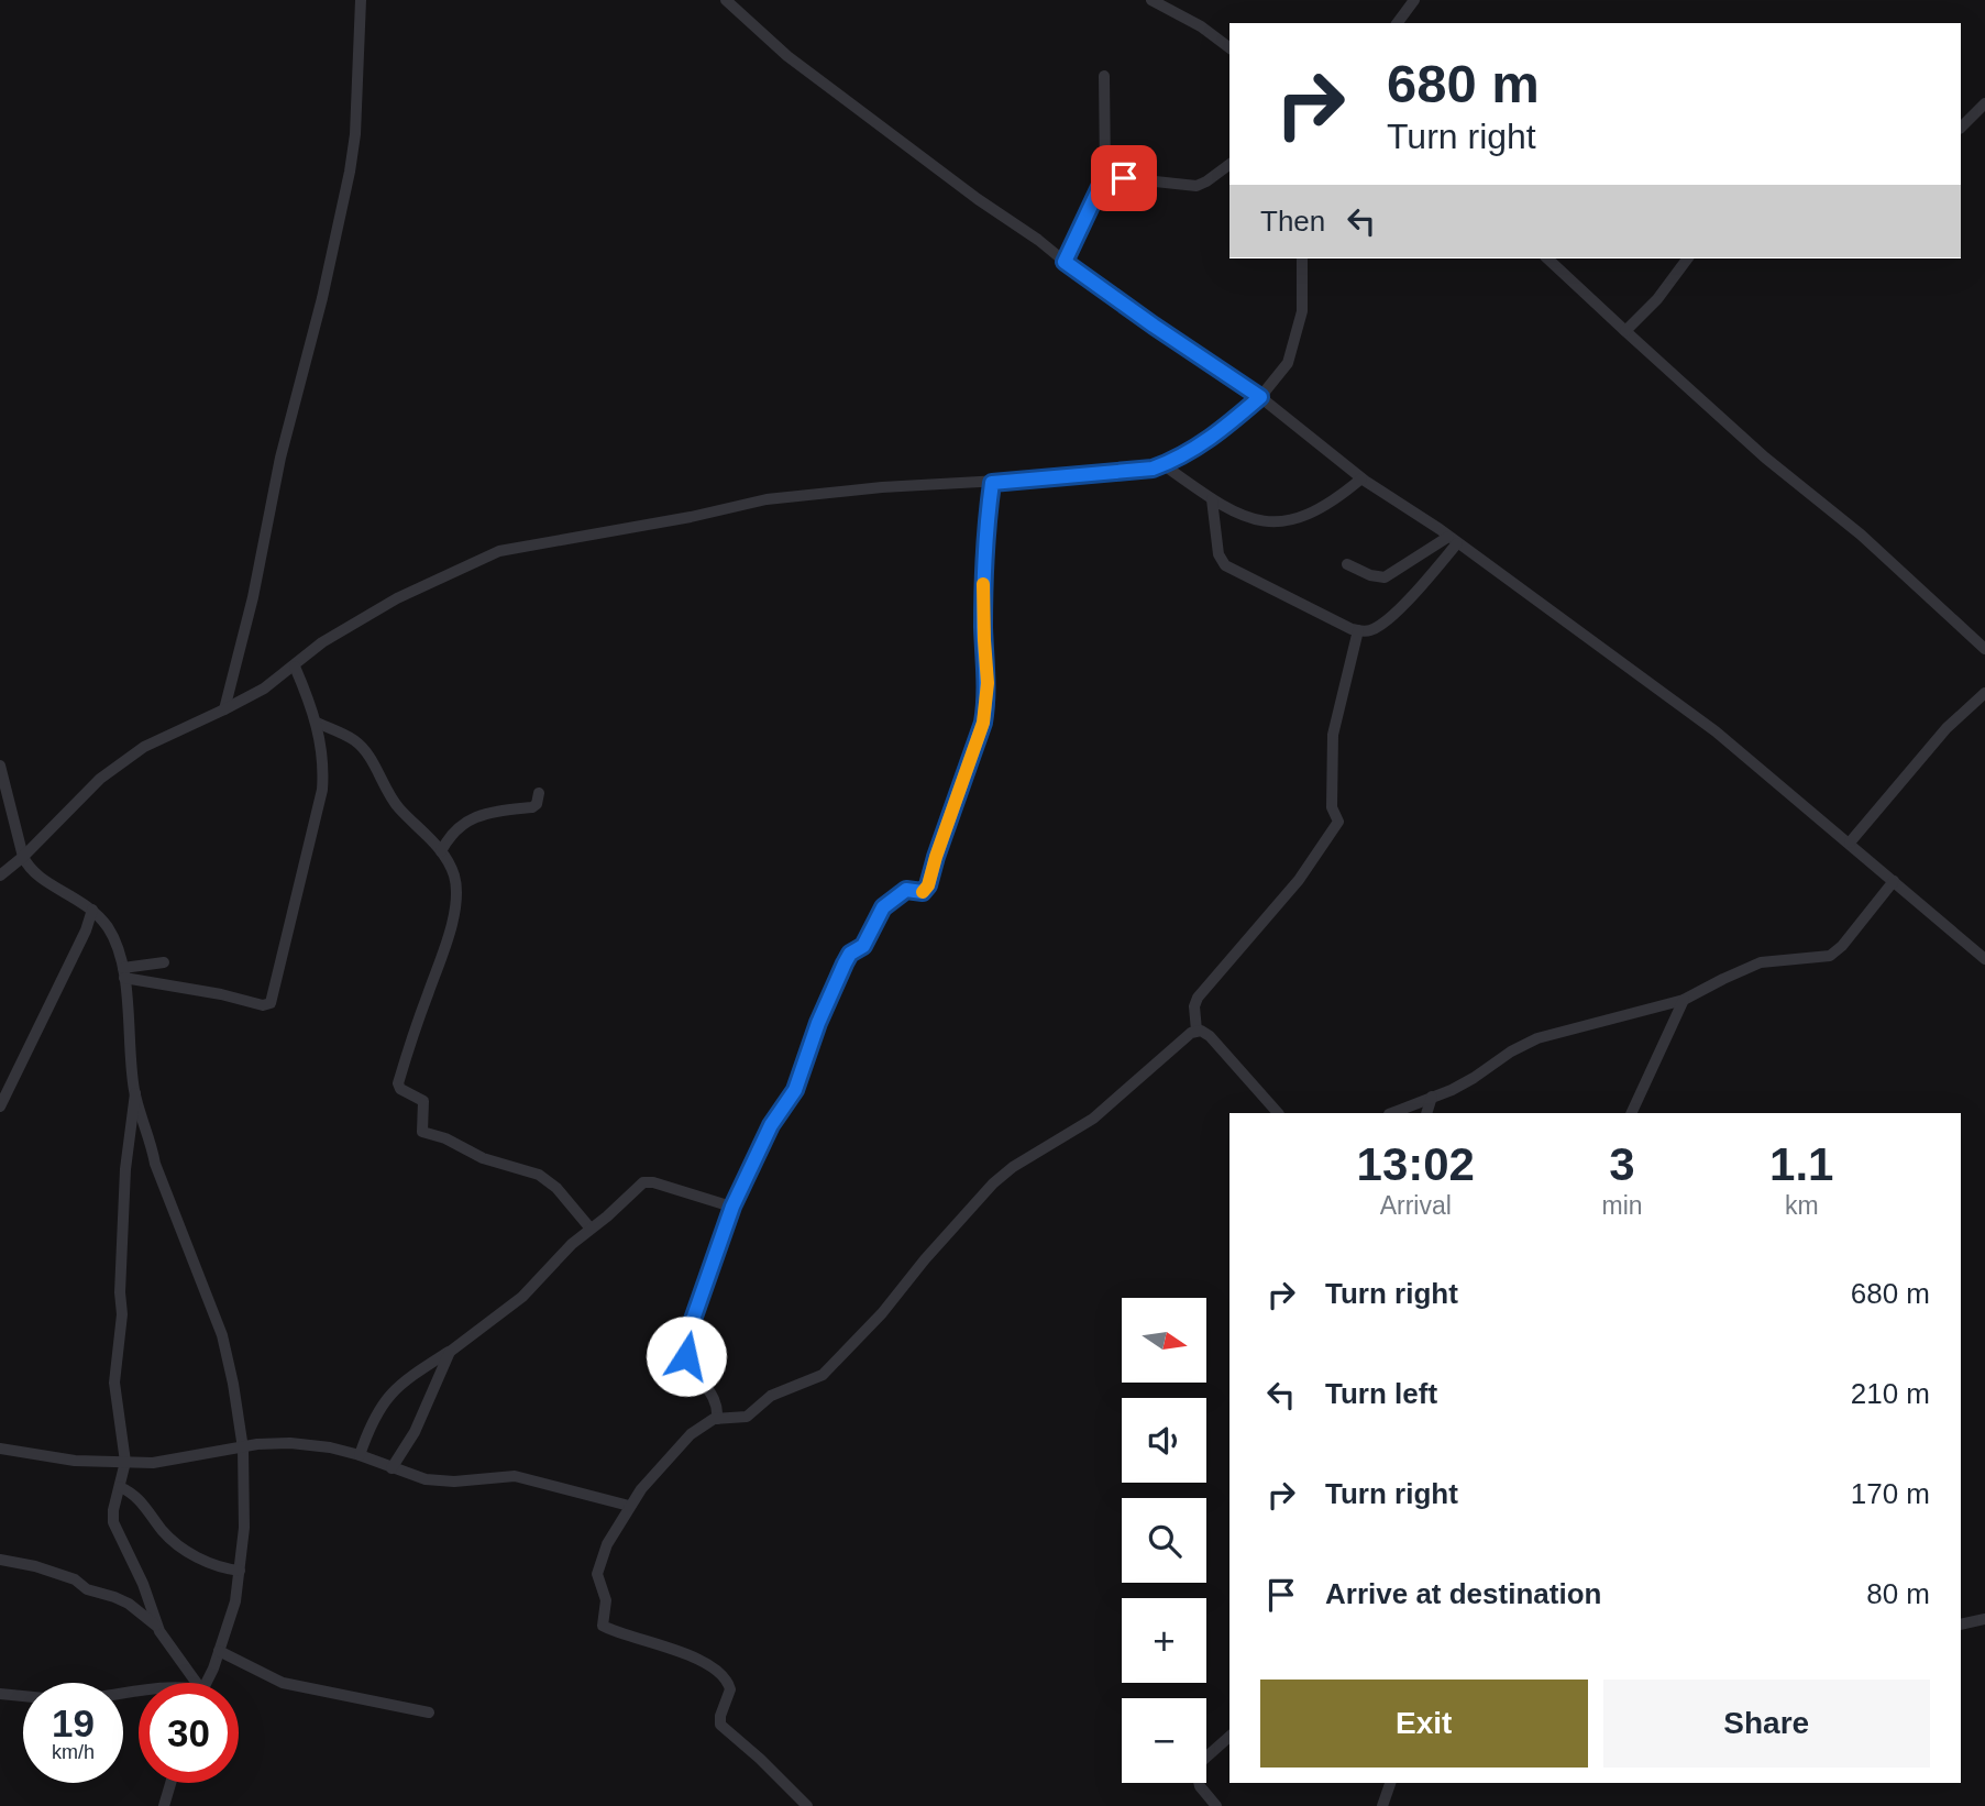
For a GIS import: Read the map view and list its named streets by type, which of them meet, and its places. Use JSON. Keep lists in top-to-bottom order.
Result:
{
  "north": "right",
  "page": {
    "turn": ["680 m", "Turn right"],
    "then": "Then",
    "eta": [
      "13:02",
      "Arrival",
      "3",
      "min",
      "1.1",
      "km"
    ],
    "list": [
      {
        "name": "Turn right",
        "value": "680 m"
      },
      {
        "name": "Turn left",
        "value": "210 m"
      },
      {
        "name": "Turn right",
        "value": "170 m"
      },
      {
        "name": "Arrive at destination",
        "value": "80 m"
      }
    ],
    "map_buttons": ["+", "−"],
    "buttons": ["Exit", "Share"],
    "speed": "19 km/h",
    "limit": "30"
  }
}
